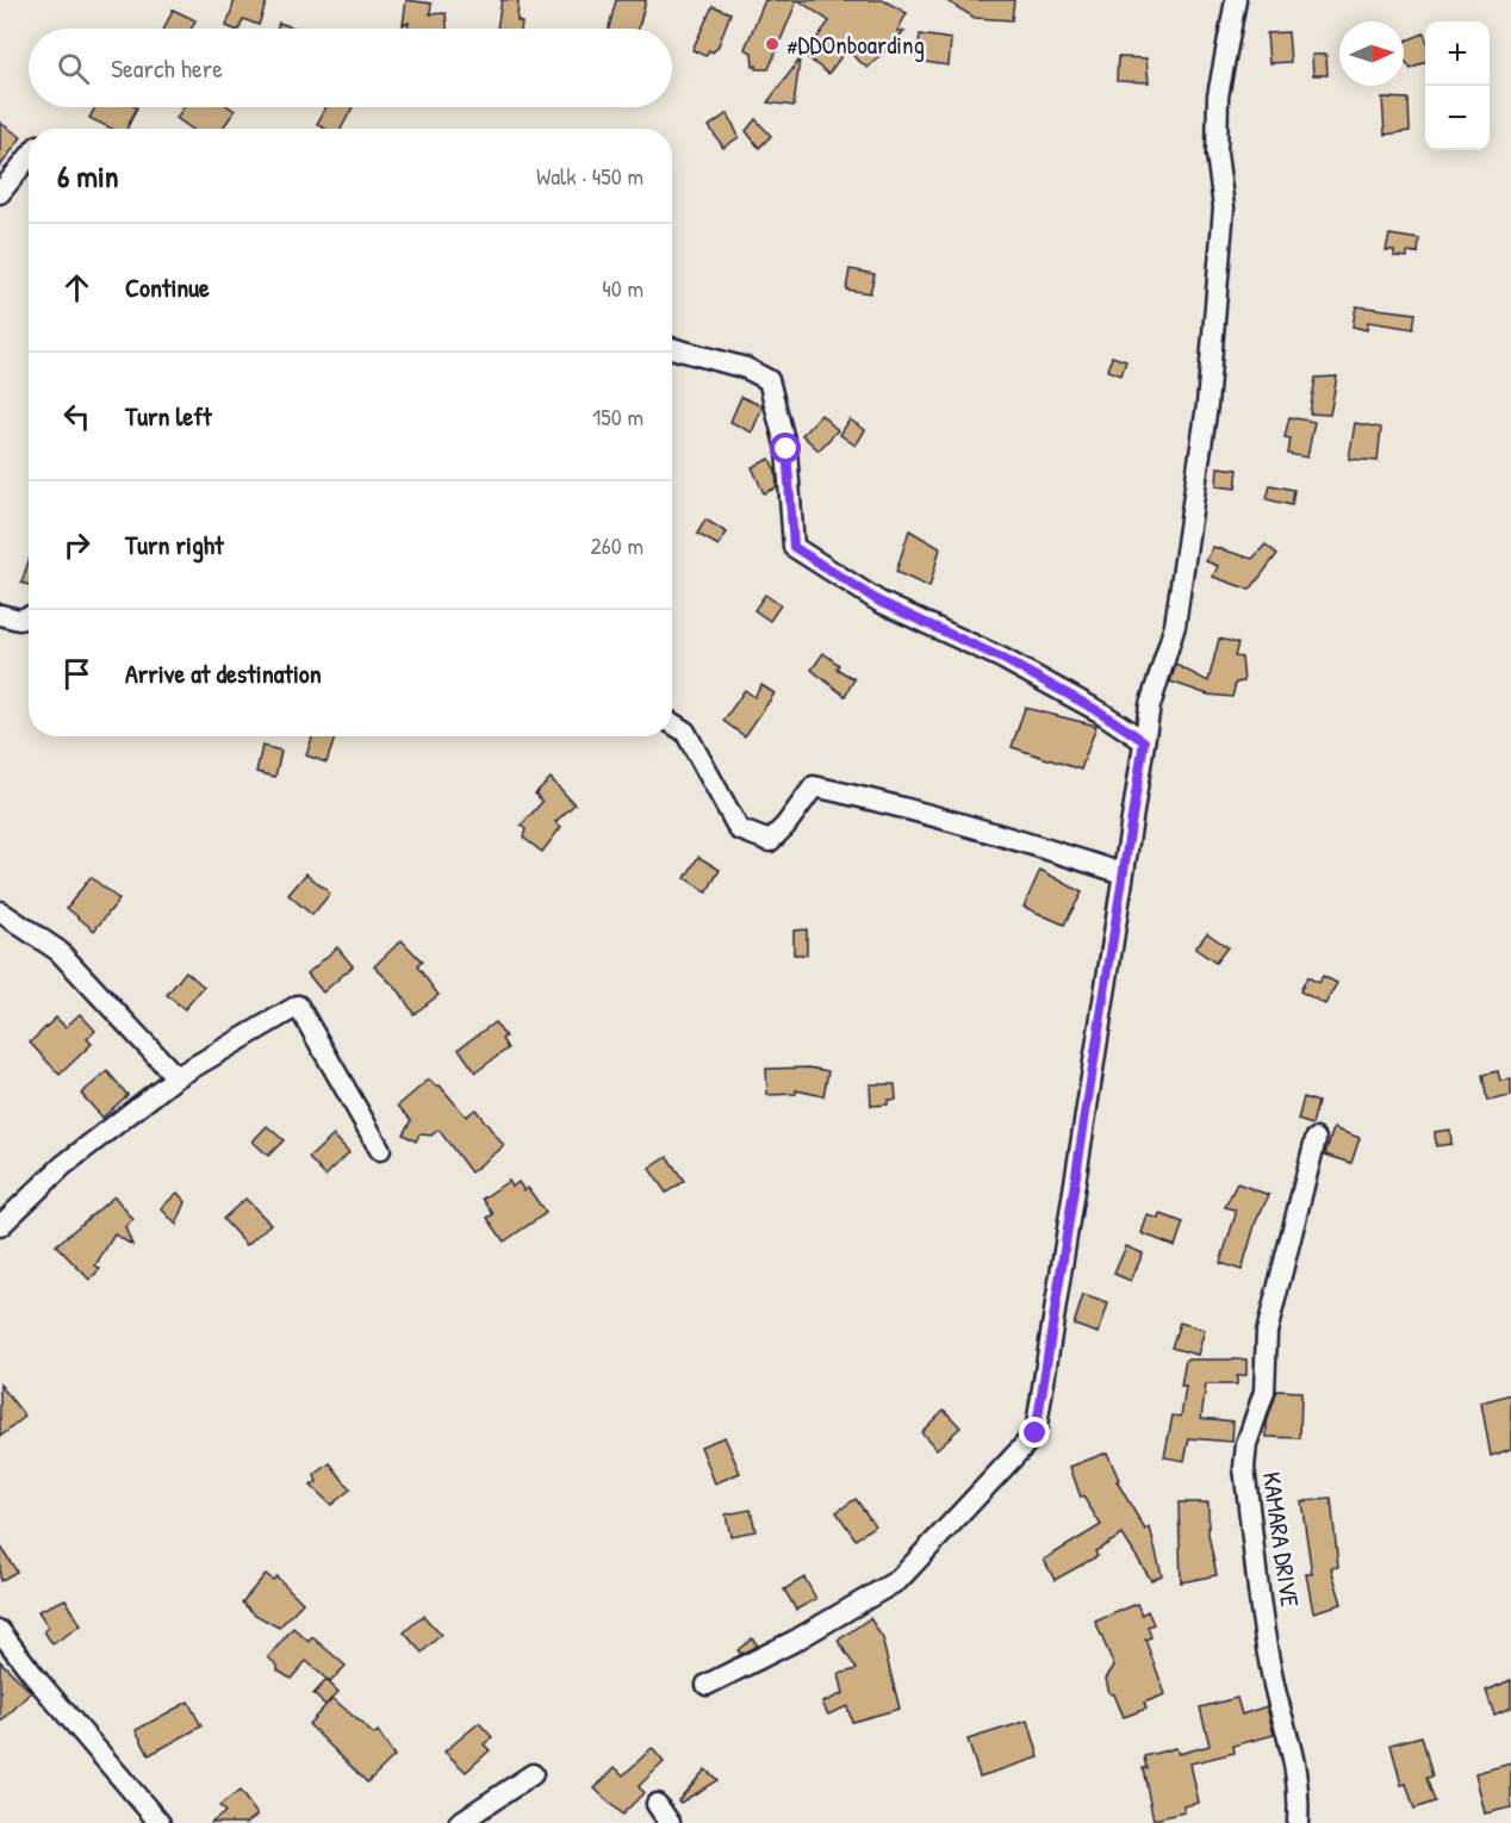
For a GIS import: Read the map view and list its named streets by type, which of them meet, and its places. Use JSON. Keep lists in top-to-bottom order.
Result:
{
  "streets": {
    "street": ["KAMARA DRIVE"]
  },
  "places": ["#DDOnboarding"],
  "north": "right",
  "page": {
    "map_buttons": ["+", "−"],
    "search": "Search here",
    "heading": ["6 min", "Walk · 450 m"],
    "list": [
      ["Continue", "40 m"],
      ["Turn left", "150 m"],
      ["Turn right", "260 m"],
      "Arrive at destination"
    ]
  }
}
